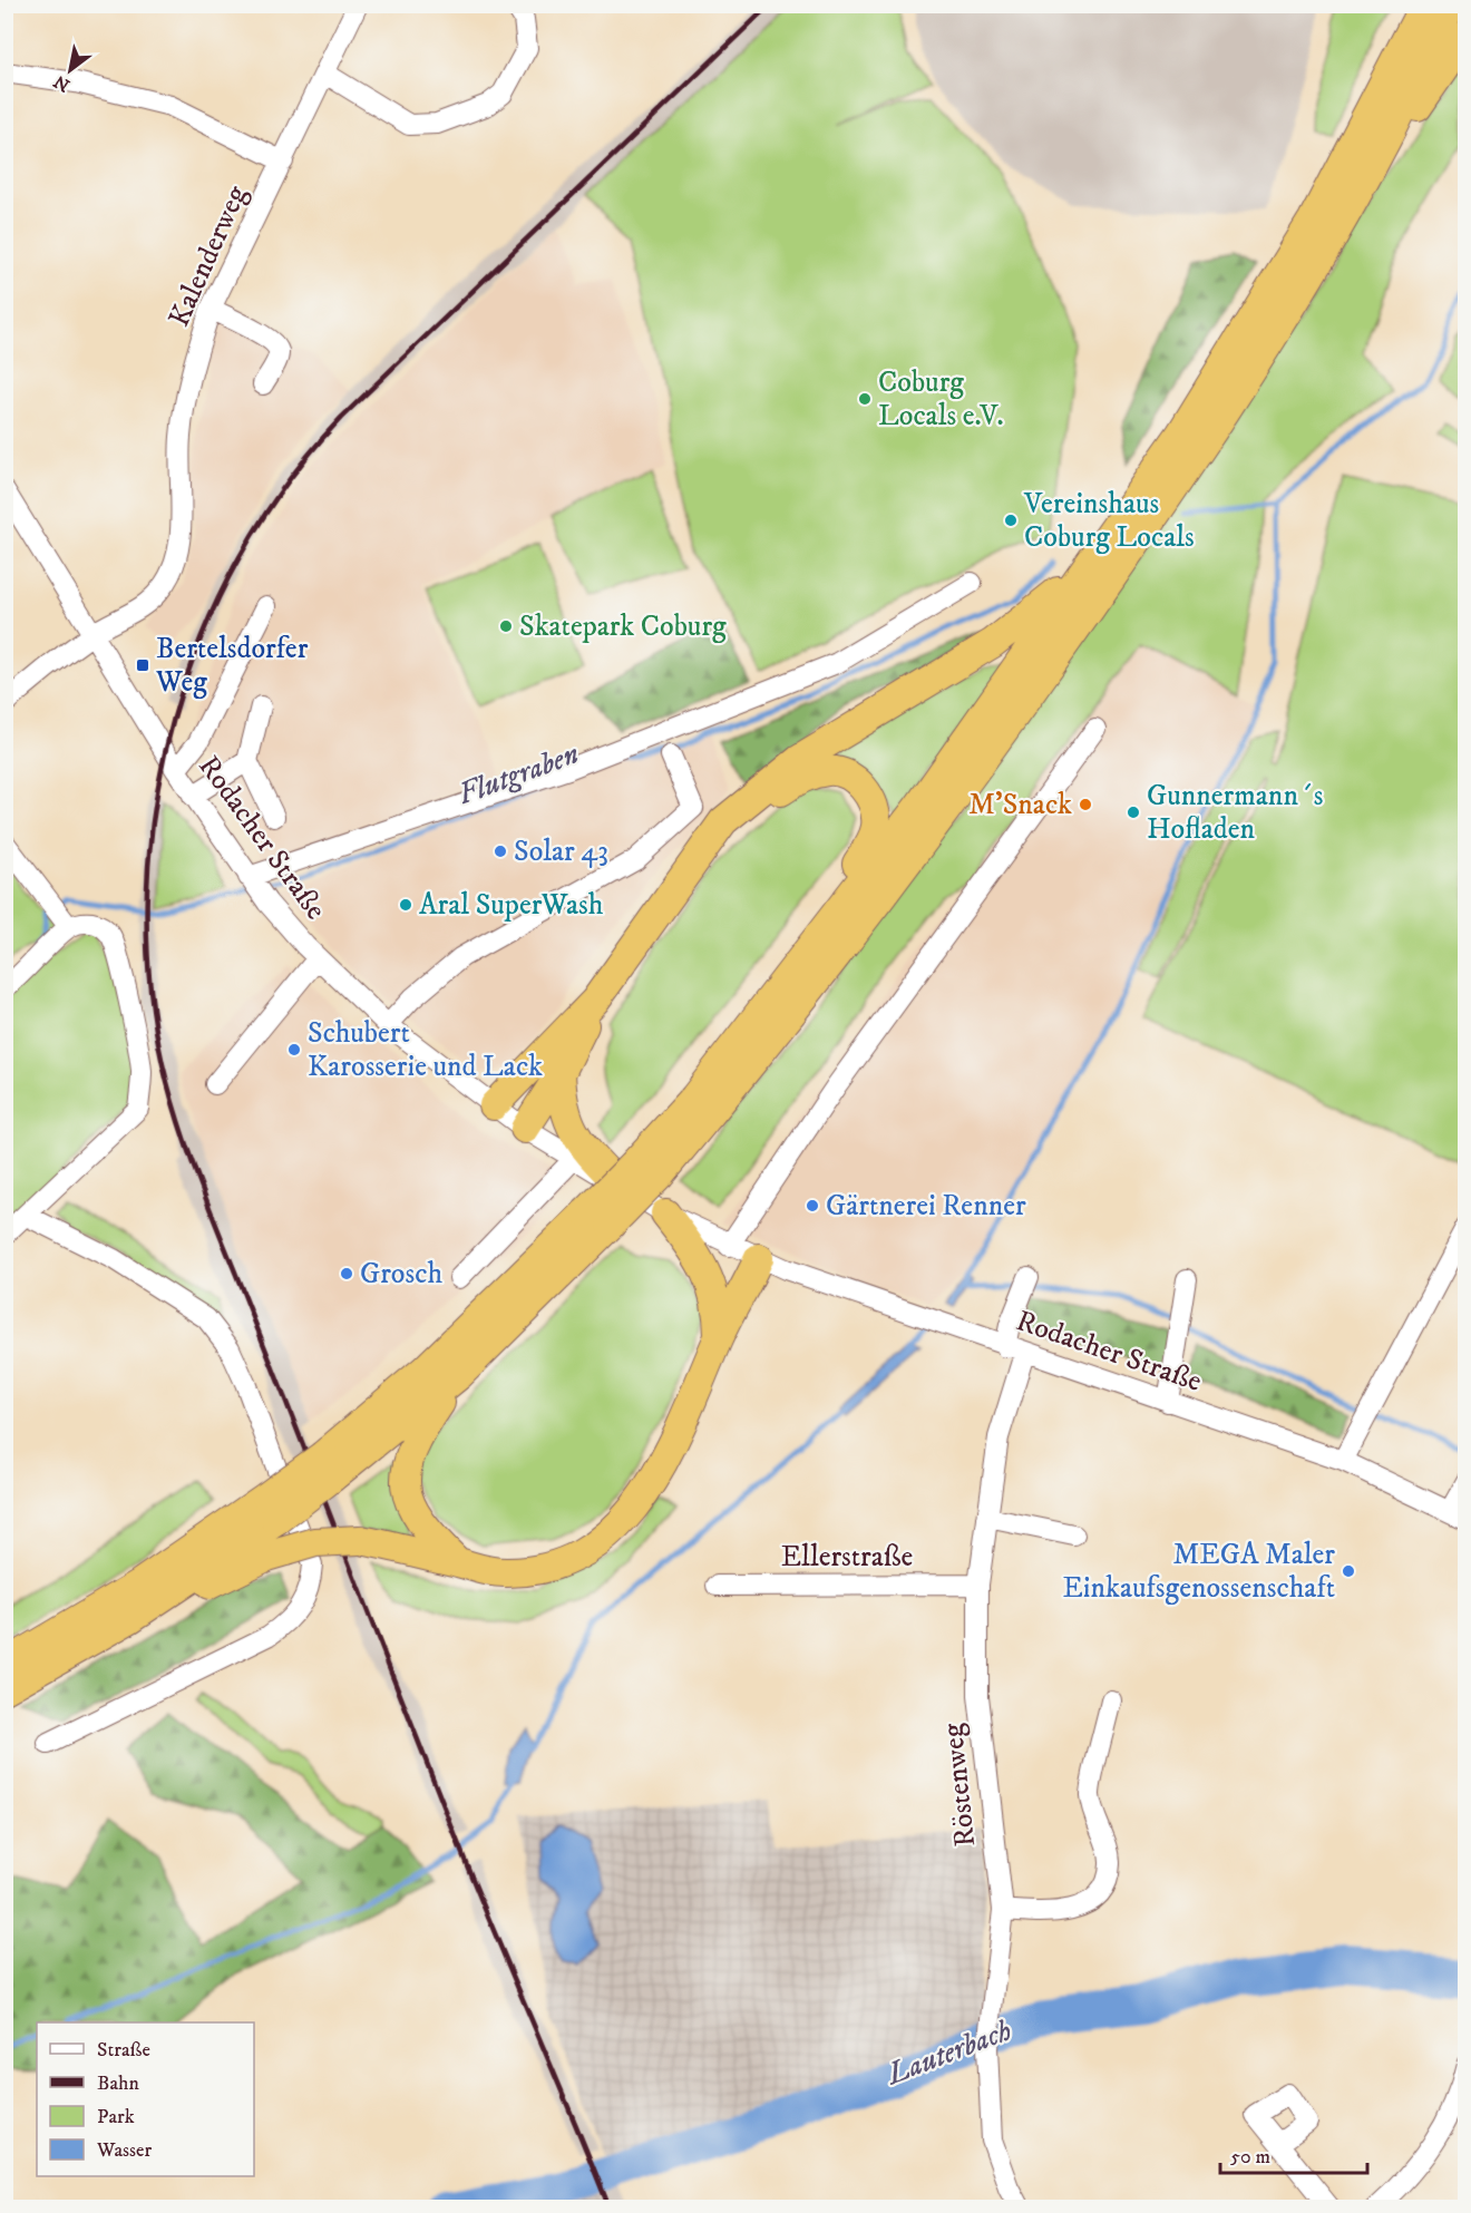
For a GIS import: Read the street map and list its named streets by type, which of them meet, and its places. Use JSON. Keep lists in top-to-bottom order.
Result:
{
  "streets": {
    "street": [
      "Kalenderweg",
      "Rodacher Straße",
      "Ellerstraße",
      "Röstenweg"
    ]
  },
  "crossings": [
    ["Kalenderweg", "Rodacher Straße"],
    ["Rodacher Straße", "Röstenweg"],
    ["Ellerstraße", "Röstenweg"]
  ],
  "water": ["Flutgraben", "Lauterbach"],
  "places": {
    "other": [
      "Coburg Locals e.V.",
      "Vereinshaus Coburg Locals",
      "Skatepark Coburg",
      "M'Snack",
      "Gunnermann´s Hofladen",
      "Solar 43",
      "Aral SuperWash",
      "Schubert Karosserie und Lack",
      "Gärtnerei Renner",
      "Grosch",
      "MEGA Maler Einkaufsgenossenschaft"
    ],
    "transit": ["Bertelsdorfer Weg"]
  },
  "legend": [
    "Straße",
    "Bahn",
    "Park",
    "Wasser"
  ],
  "scale_bar": "50 m",
  "north": "bottom left"
}
